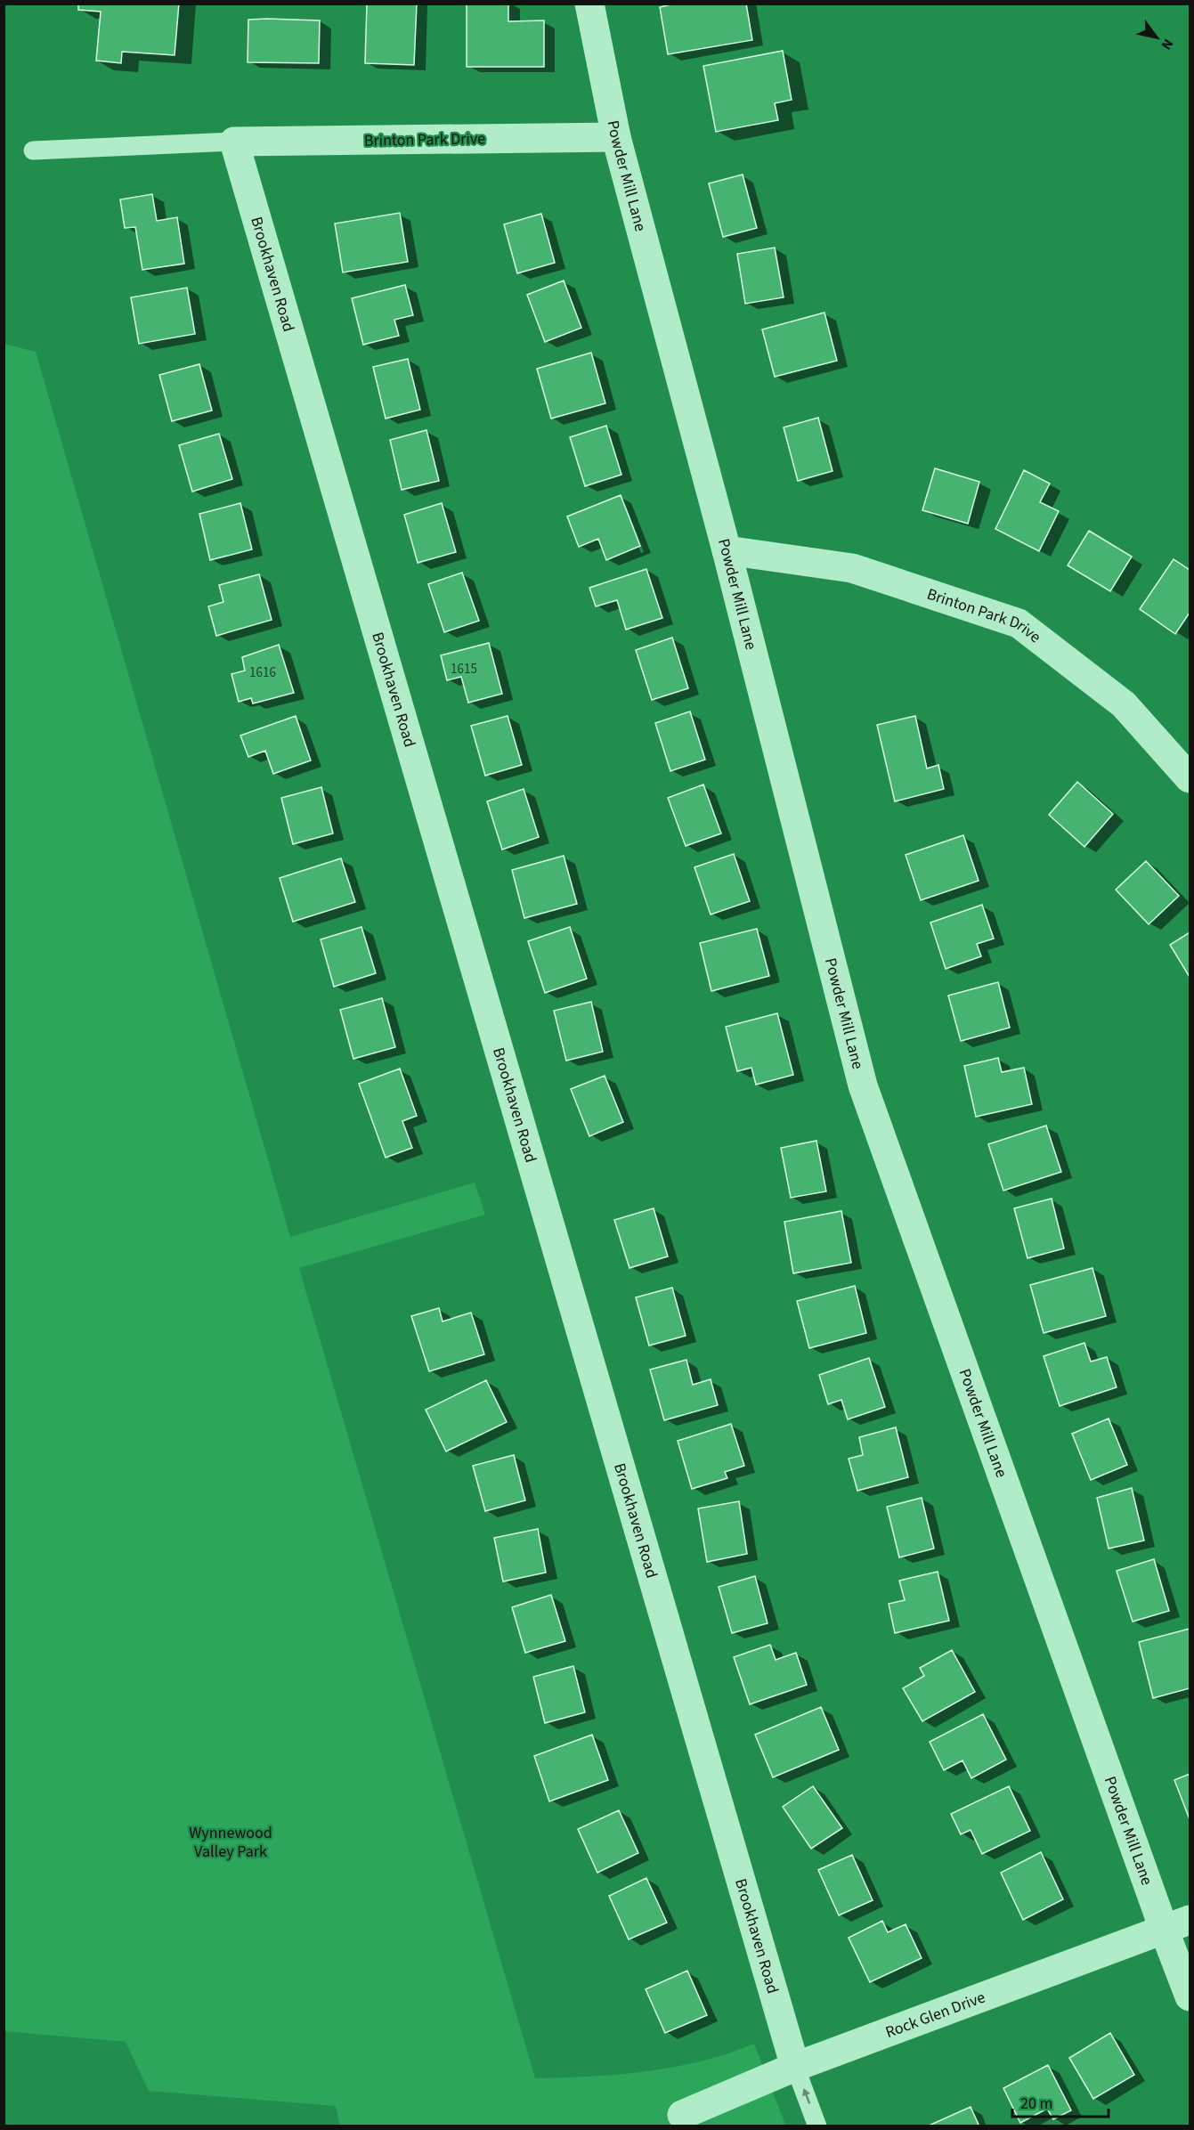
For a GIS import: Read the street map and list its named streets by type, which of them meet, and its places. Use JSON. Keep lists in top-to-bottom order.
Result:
{
  "streets": {
    "street": [
      "Brinton Park Drive",
      "Powder Mill Lane",
      "Brookhaven Road",
      "Rock Glen Drive"
    ]
  },
  "crossings": [
    ["Brinton Park Drive", "Powder Mill Lane"],
    ["Brinton Park Drive", "Brookhaven Road"],
    ["Powder Mill Lane", "Rock Glen Drive"],
    ["Brookhaven Road", "Rock Glen Drive"]
  ],
  "parks": ["Wynnewood Valley Park"],
  "house_numbers": ["1615", "1616"],
  "scale_bar": "20 m",
  "north": "bottom right"
}
